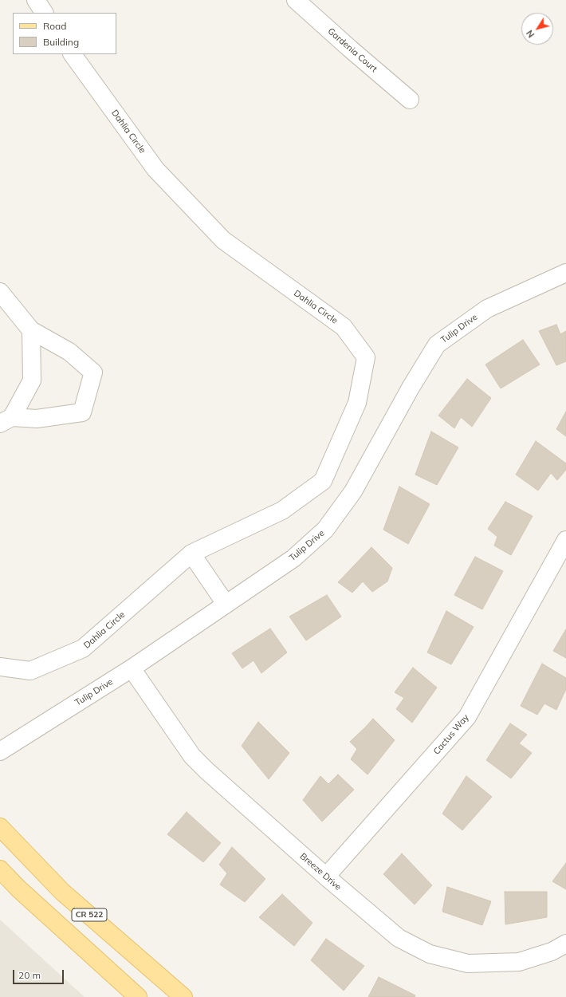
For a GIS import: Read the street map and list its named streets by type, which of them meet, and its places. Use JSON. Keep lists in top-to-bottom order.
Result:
{
  "streets": {
    "main road": ["CR 522"],
    "street": [
      "Gardenia Court",
      "Dahlia Circle",
      "Tulip Drive",
      "Cactus Way",
      "Breeze Drive"
    ]
  },
  "crossings": [
    ["Tulip Drive", "Breeze Drive"],
    ["Cactus Way", "Breeze Drive"]
  ],
  "legend": ["Road", "Building"],
  "scale_bar": "20 m",
  "north": "bottom left"
}
